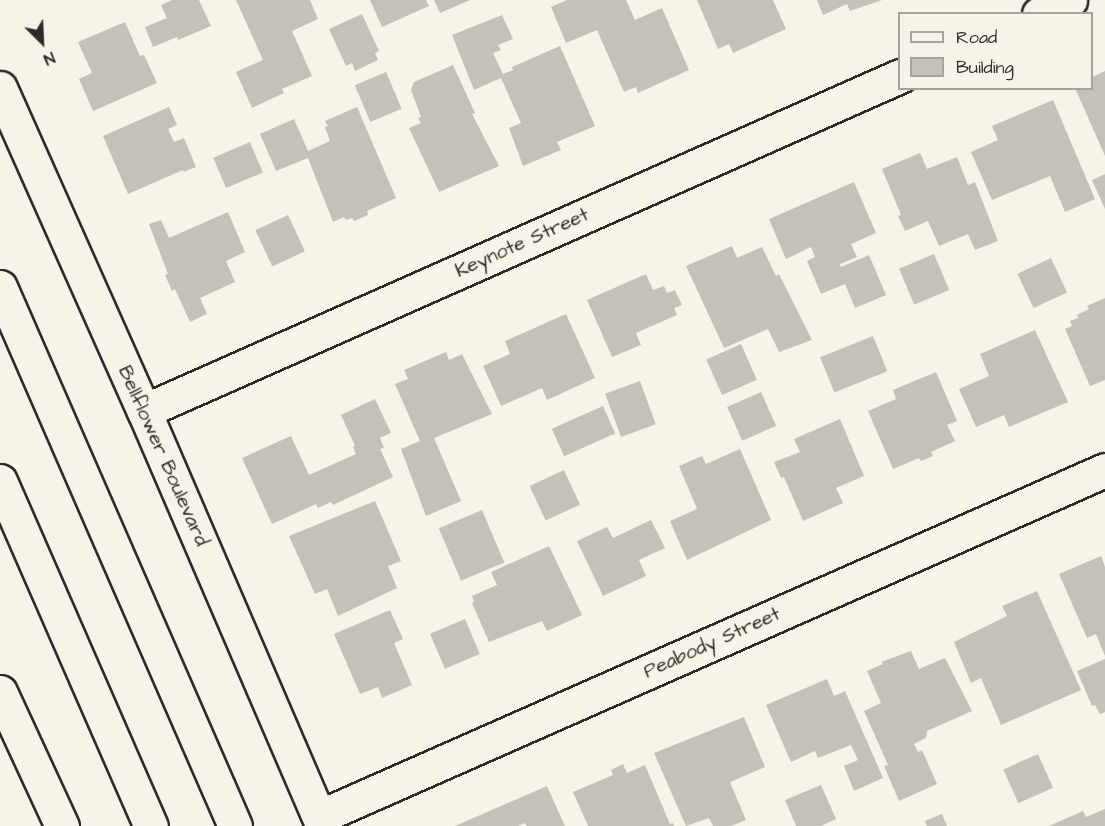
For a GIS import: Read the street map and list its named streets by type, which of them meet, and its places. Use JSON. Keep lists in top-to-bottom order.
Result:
{
  "streets": {
    "street": ["Keynote Street", "Bellflower Boulevard", "Peabody Street"]
  },
  "crossings": [
    ["Keynote Street", "Bellflower Boulevard"],
    ["Bellflower Boulevard", "Peabody Street"]
  ],
  "legend": ["Road", "Building"],
  "north": "bottom right"
}
